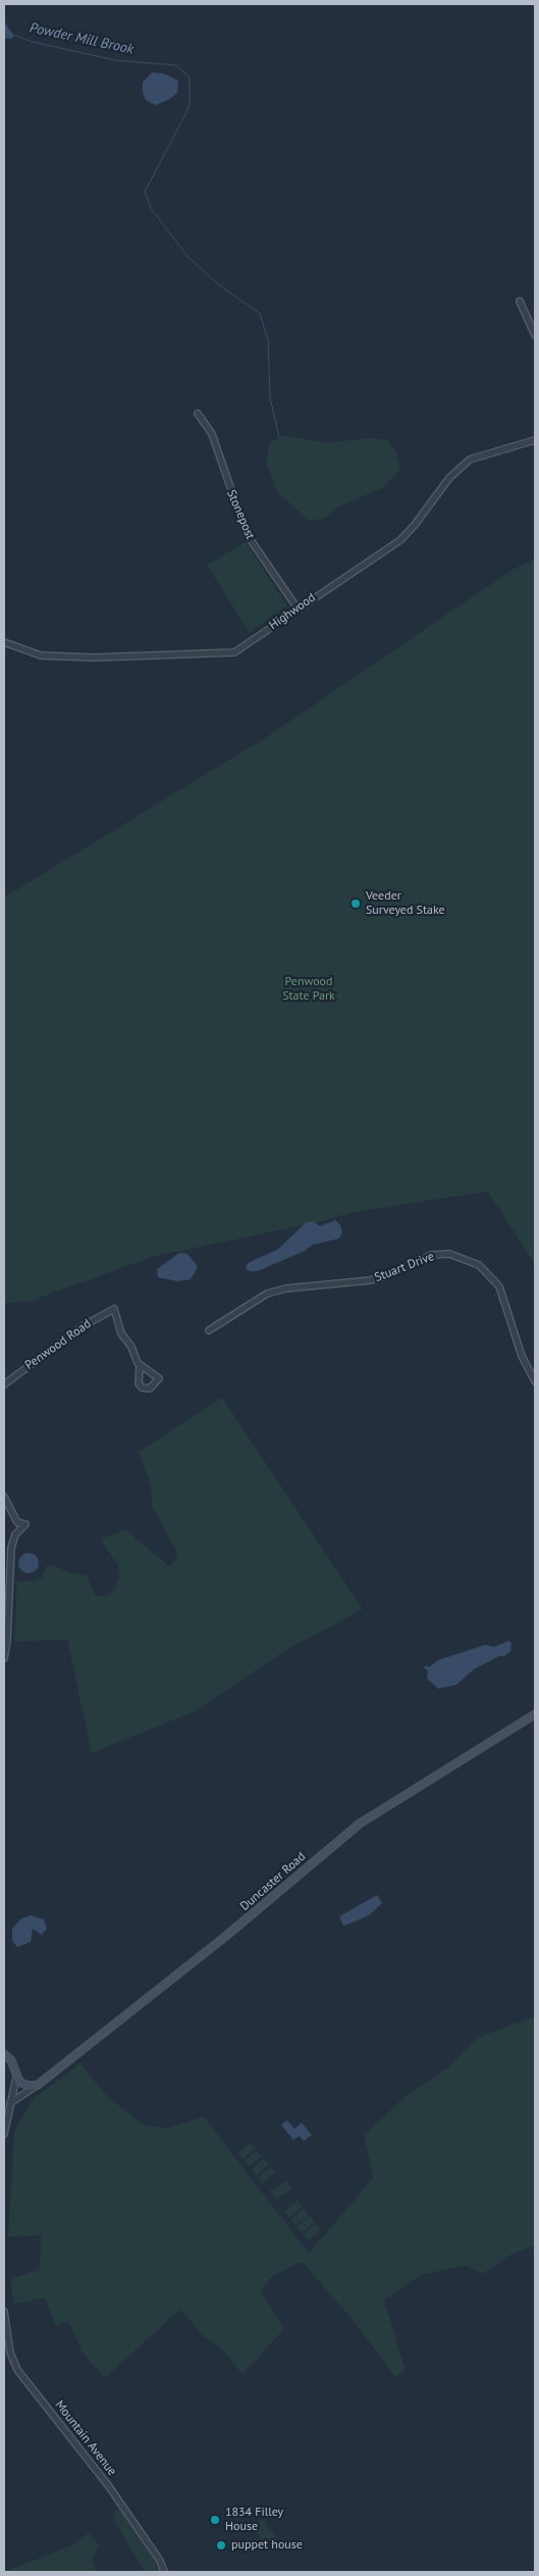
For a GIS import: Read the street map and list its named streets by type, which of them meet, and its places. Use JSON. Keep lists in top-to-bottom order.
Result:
{
  "streets": {
    "street": [
      "Stonepost",
      "Highwood",
      "Stuart Drive",
      "Penwood Road",
      "Duncaster Road",
      "Mountain Avenue"
    ]
  },
  "crossings": [
    ["Stonepost", "Highwood"]
  ],
  "water": ["Powder Mill Brook"],
  "parks": ["Penwood State Park"],
  "places": ["Veeder Surveyed Stake", "1834 Filley House", "puppet house"]
}
